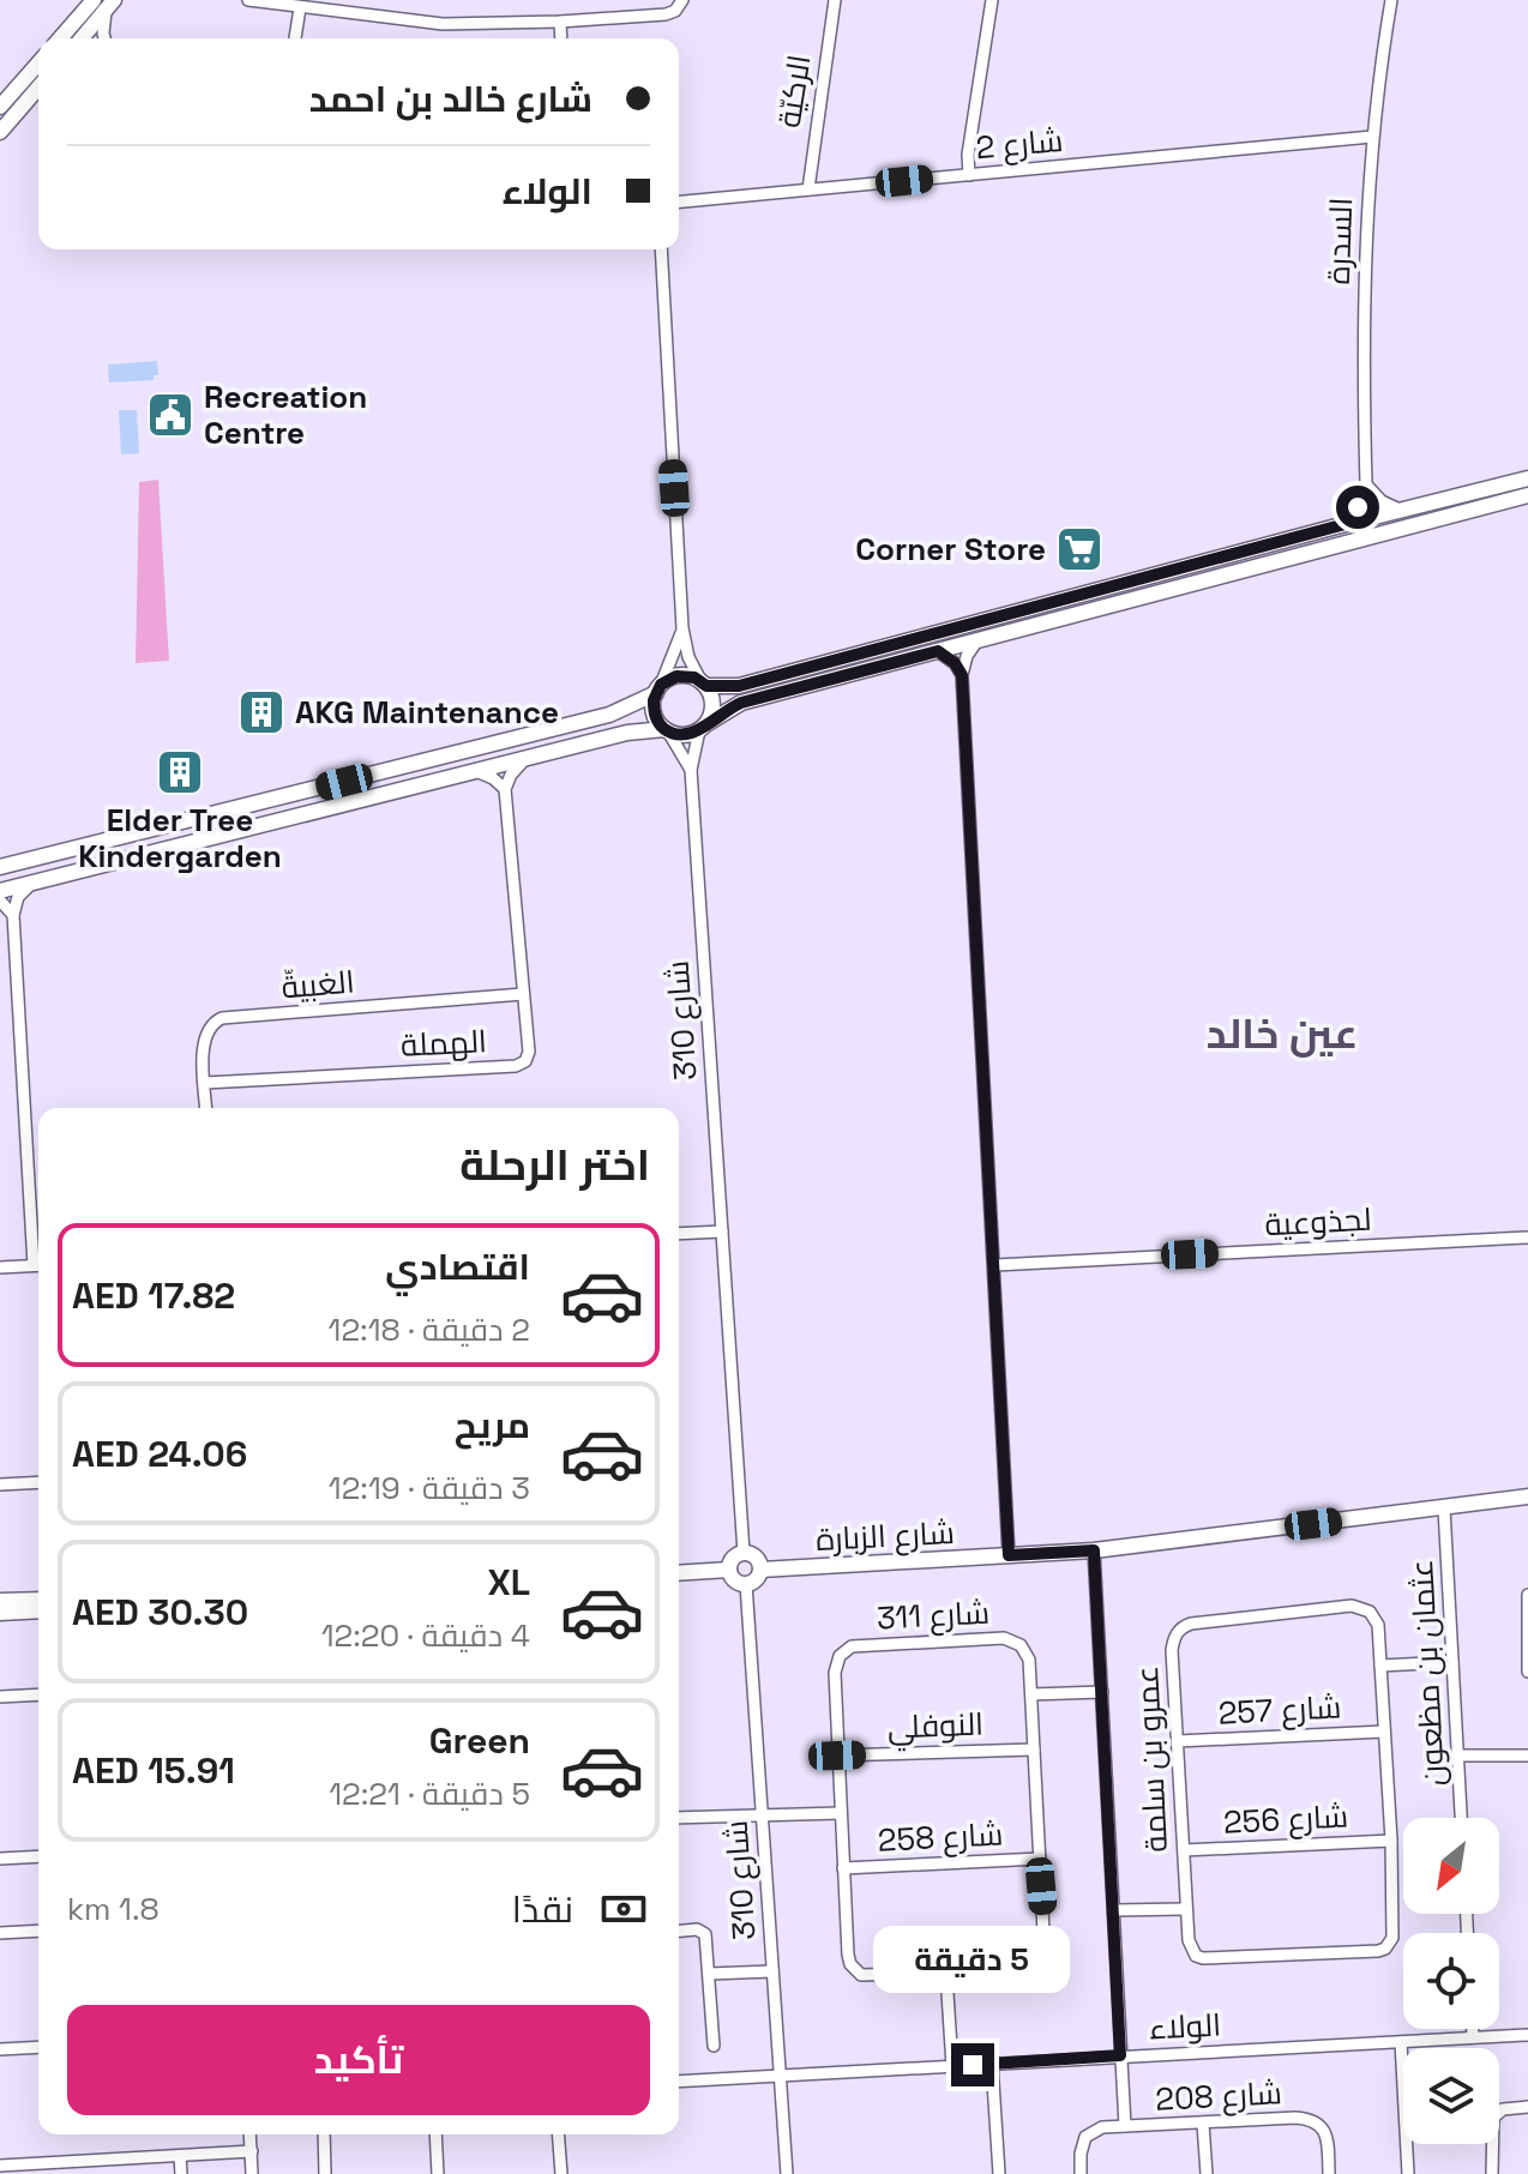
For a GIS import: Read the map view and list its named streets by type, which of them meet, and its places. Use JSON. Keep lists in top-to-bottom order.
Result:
{
  "streets": {
    "main road": ["شارع الزبارة"],
    "street": [
      "الركيّة",
      "شارع 2",
      "السدرة",
      "الغبيةّ",
      "شارع 310",
      "الهملة",
      "لجذوعية",
      "شارع 311",
      "عثمان بن مظعون",
      "شارع 257",
      "النوفلي",
      "عمرو بن سلمة",
      "شارع 256",
      "شارع 258",
      "الولاء",
      "شارع 208"
    ]
  },
  "crossings": [
    ["الركيّة", "شارع 2"],
    ["شارع 2", "السدرة"],
    ["الغبيةّ", "الهملة"],
    ["شارع 310", "شارع الزبارة"],
    ["شارع 310", "الولاء"],
    ["شارع الزبارة", "عثمان بن مظعون"],
    ["شارع الزبارة", "شارع 208"],
    ["شارع 311", "النوفلي"],
    ["شارع 311", "شارع 258"],
    ["شارع 257", "عمرو بن سلمة"],
    ["عمرو بن سلمة", "شارع 256"],
    ["الولاء", "شارع 208"]
  ],
  "districts": ["عين خالد"],
  "places": {
    "public building": ["Recreation Centre"],
    "supermarket": ["Corner Store"],
    "building": ["AKG Maintenance", "Elder Tree Kindergarden"]
  },
  "north": "bottom left",
  "page": {
    "banner": ["شارع خالد بن احمد", "الولاء"],
    "heading": "اختر الرحلة",
    "list": [
      {
        "name": "اقتصادي",
        "note": "2 دقيقة · 12:18",
        "value": "AED 17.82"
      },
      {
        "name": "مريح",
        "note": "3 دقيقة · 12:19",
        "value": "AED 24.06"
      },
      {
        "name": "XL",
        "note": "4 دقيقة · 12:20",
        "value": "AED 30.30"
      },
      {
        "name": "Green",
        "note": "5 دقيقة · 12:21",
        "value": "AED 15.91"
      }
    ],
    "pay": ["نقدًا", "1.8 km"],
    "bubble": "5 دقيقة",
    "buttons": "تأكيد"
  }
}
